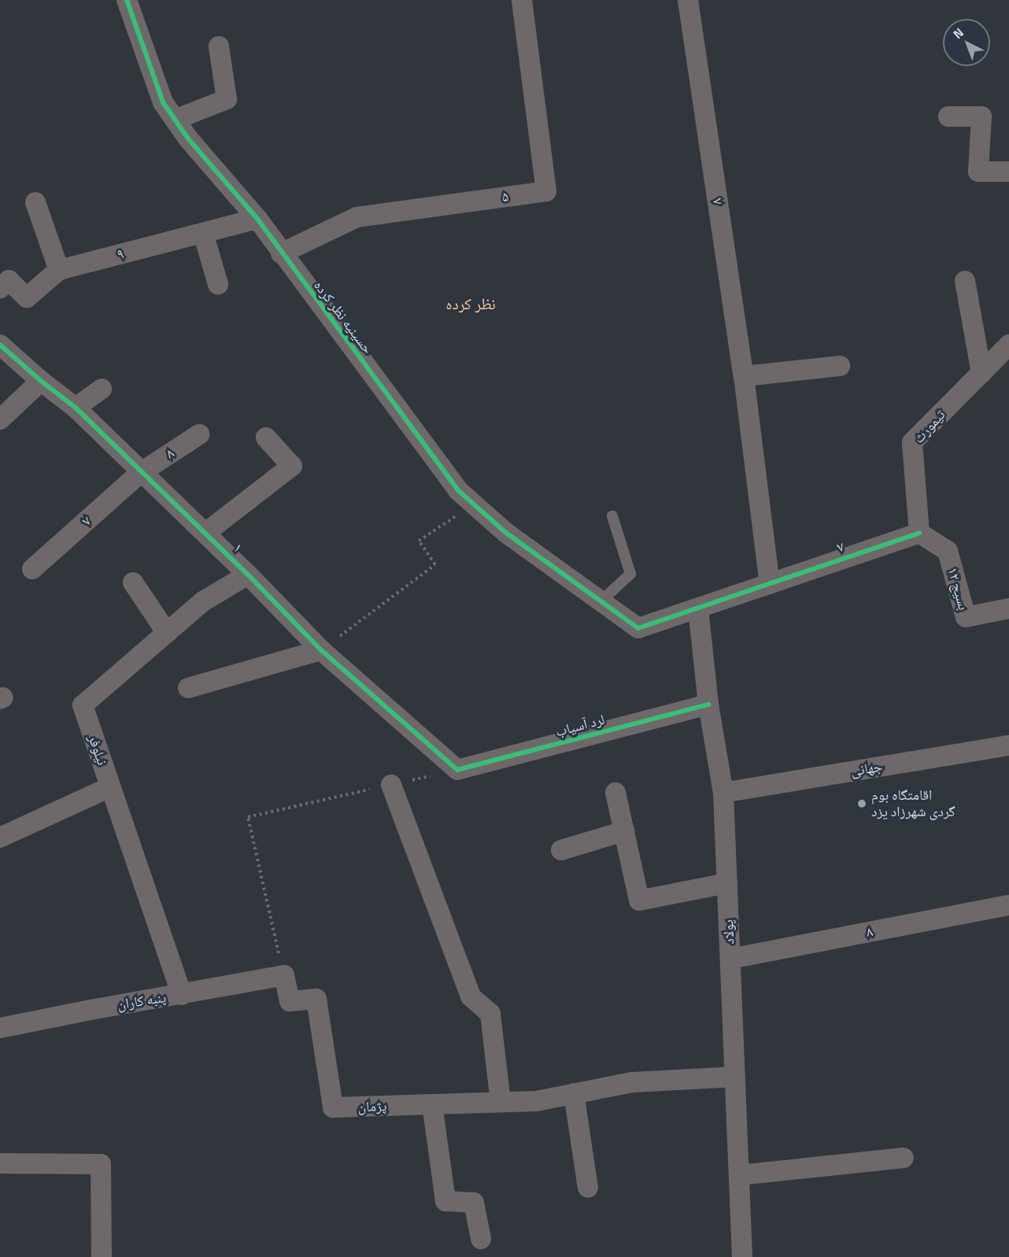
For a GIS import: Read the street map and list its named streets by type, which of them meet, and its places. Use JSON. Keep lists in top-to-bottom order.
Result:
{
  "streets": {
    "street": [
      "۵",
      "۷",
      "۹",
      "حسینیه نظر کرده",
      "تیمورث",
      "۸",
      "۱",
      "بسیج ۱۲",
      "لرد آسیاب",
      "نیلوفر",
      "جهانی",
      "پولاد",
      "پنبه کاران",
      "پژمان"
    ]
  },
  "crossings": [
    ["۵", "حسینیه نظر کرده"],
    ["۷", "تیمورث"],
    ["۷", "۸"],
    ["۷", "۱"],
    ["۷", "بسیج ۱۲"],
    ["۹", "حسینیه نظر کرده"],
    ["حسینیه نظر کرده", "پولاد"],
    ["تیمورث", "بسیج ۱۲"],
    ["۸", "۱"],
    ["۸", "پولاد"],
    ["۱", "لرد آسیاب"],
    ["۱", "نیلوفر"],
    ["لرد آسیاب", "پولاد"],
    ["نیلوفر", "پنبه کاران"],
    ["جهانی", "پولاد"],
    ["پولاد", "پژمان"],
    ["پنبه کاران", "پژمان"]
  ],
  "districts": ["نظر کرده"],
  "places": ["اقامتگاه بوم گردی شهرزاد یزد"],
  "north": "top left"
}
